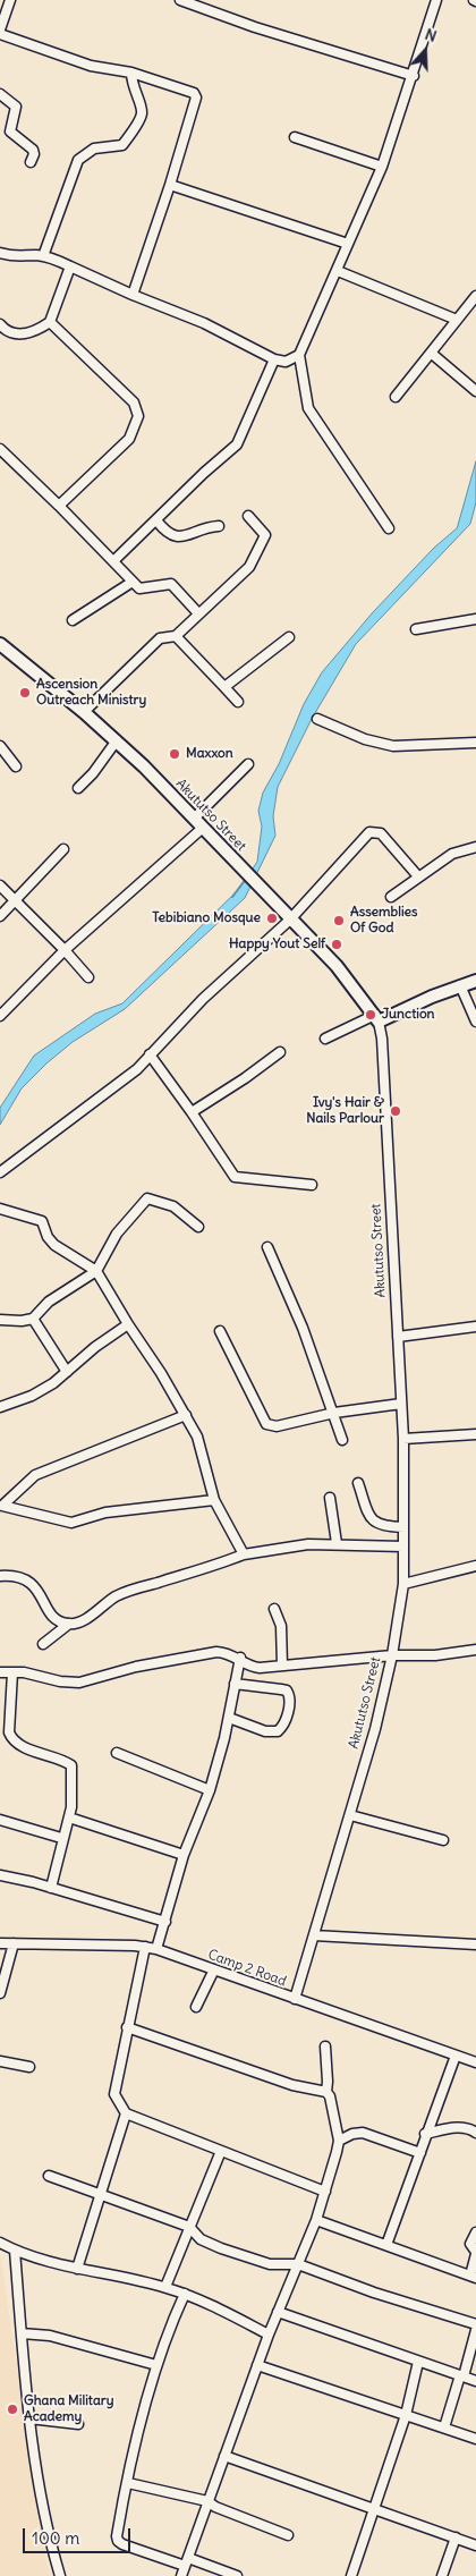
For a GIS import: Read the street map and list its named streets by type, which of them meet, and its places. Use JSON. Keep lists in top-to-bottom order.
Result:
{
  "streets": {
    "main road": ["Akututso Street"],
    "street": ["Camp 2 Road"]
  },
  "crossings": [
    ["Akututso Street", "Camp 2 Road"]
  ],
  "places": [
    "Ascension Outreach Ministry",
    "Maxxon",
    "Tebibiano Mosque",
    "Assemblies Of God",
    "Happy Yout Self",
    "Junction",
    "Ivy's Hair & Nails Parlour",
    "Ghana Military Academy"
  ],
  "scale_bar": "100 m",
  "north": "top"
}
